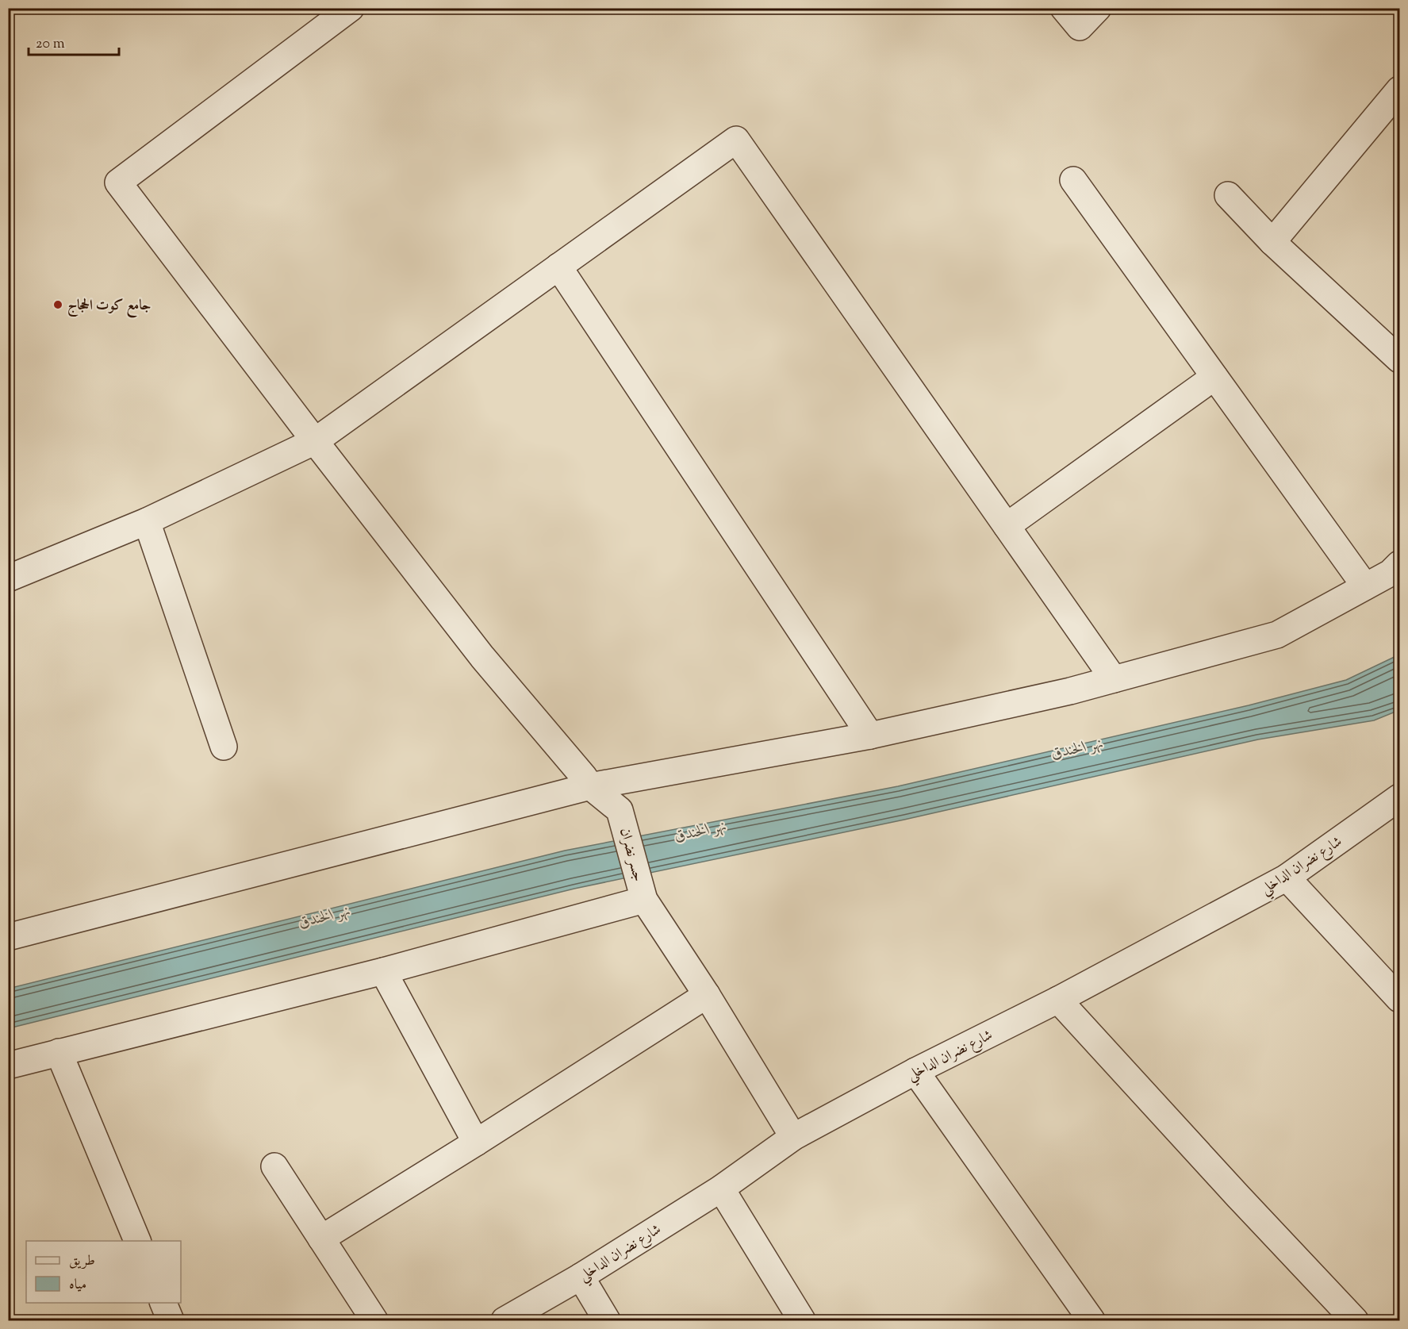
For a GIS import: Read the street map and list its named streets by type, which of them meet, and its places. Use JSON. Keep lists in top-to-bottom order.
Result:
{
  "streets": {
    "street": ["جسر نضران", "شارع نضران الداخلي"]
  },
  "crossings": [
    ["جسر نضران", "شارع نضران الداخلي"]
  ],
  "water": ["نهر الخندق"],
  "places": ["جامع كوت الحجاج"],
  "legend": ["طريق", "مياه"],
  "scale_bar": "20 m"
}
